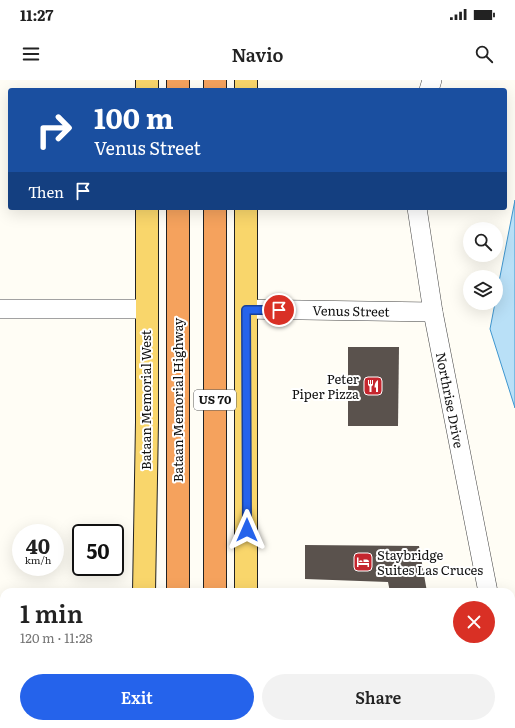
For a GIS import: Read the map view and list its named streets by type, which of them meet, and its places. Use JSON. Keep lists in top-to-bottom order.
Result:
{
  "streets": {
    "highway": ["Bataan Memorial Highway", "US 70"],
    "main road": ["Bataan Memorial West"],
    "street": ["Venus Street", "Northrise Drive"]
  },
  "crossings": [
    ["Venus Street", "Northrise Drive"]
  ],
  "places": {
    "restaurant": ["Peter Piper Pizza"],
    "hotel": ["Staybridge Suites Las Cruces"]
  },
  "page": {
    "status": "11:27",
    "header": "Navio",
    "turn": ["100 m", "Venus Street"],
    "then": "Then",
    "speed": "40 km/h",
    "limit": "50",
    "heading": ["1 min", "120 m · 11:28"],
    "buttons": ["Exit", "Share"]
  }
}
